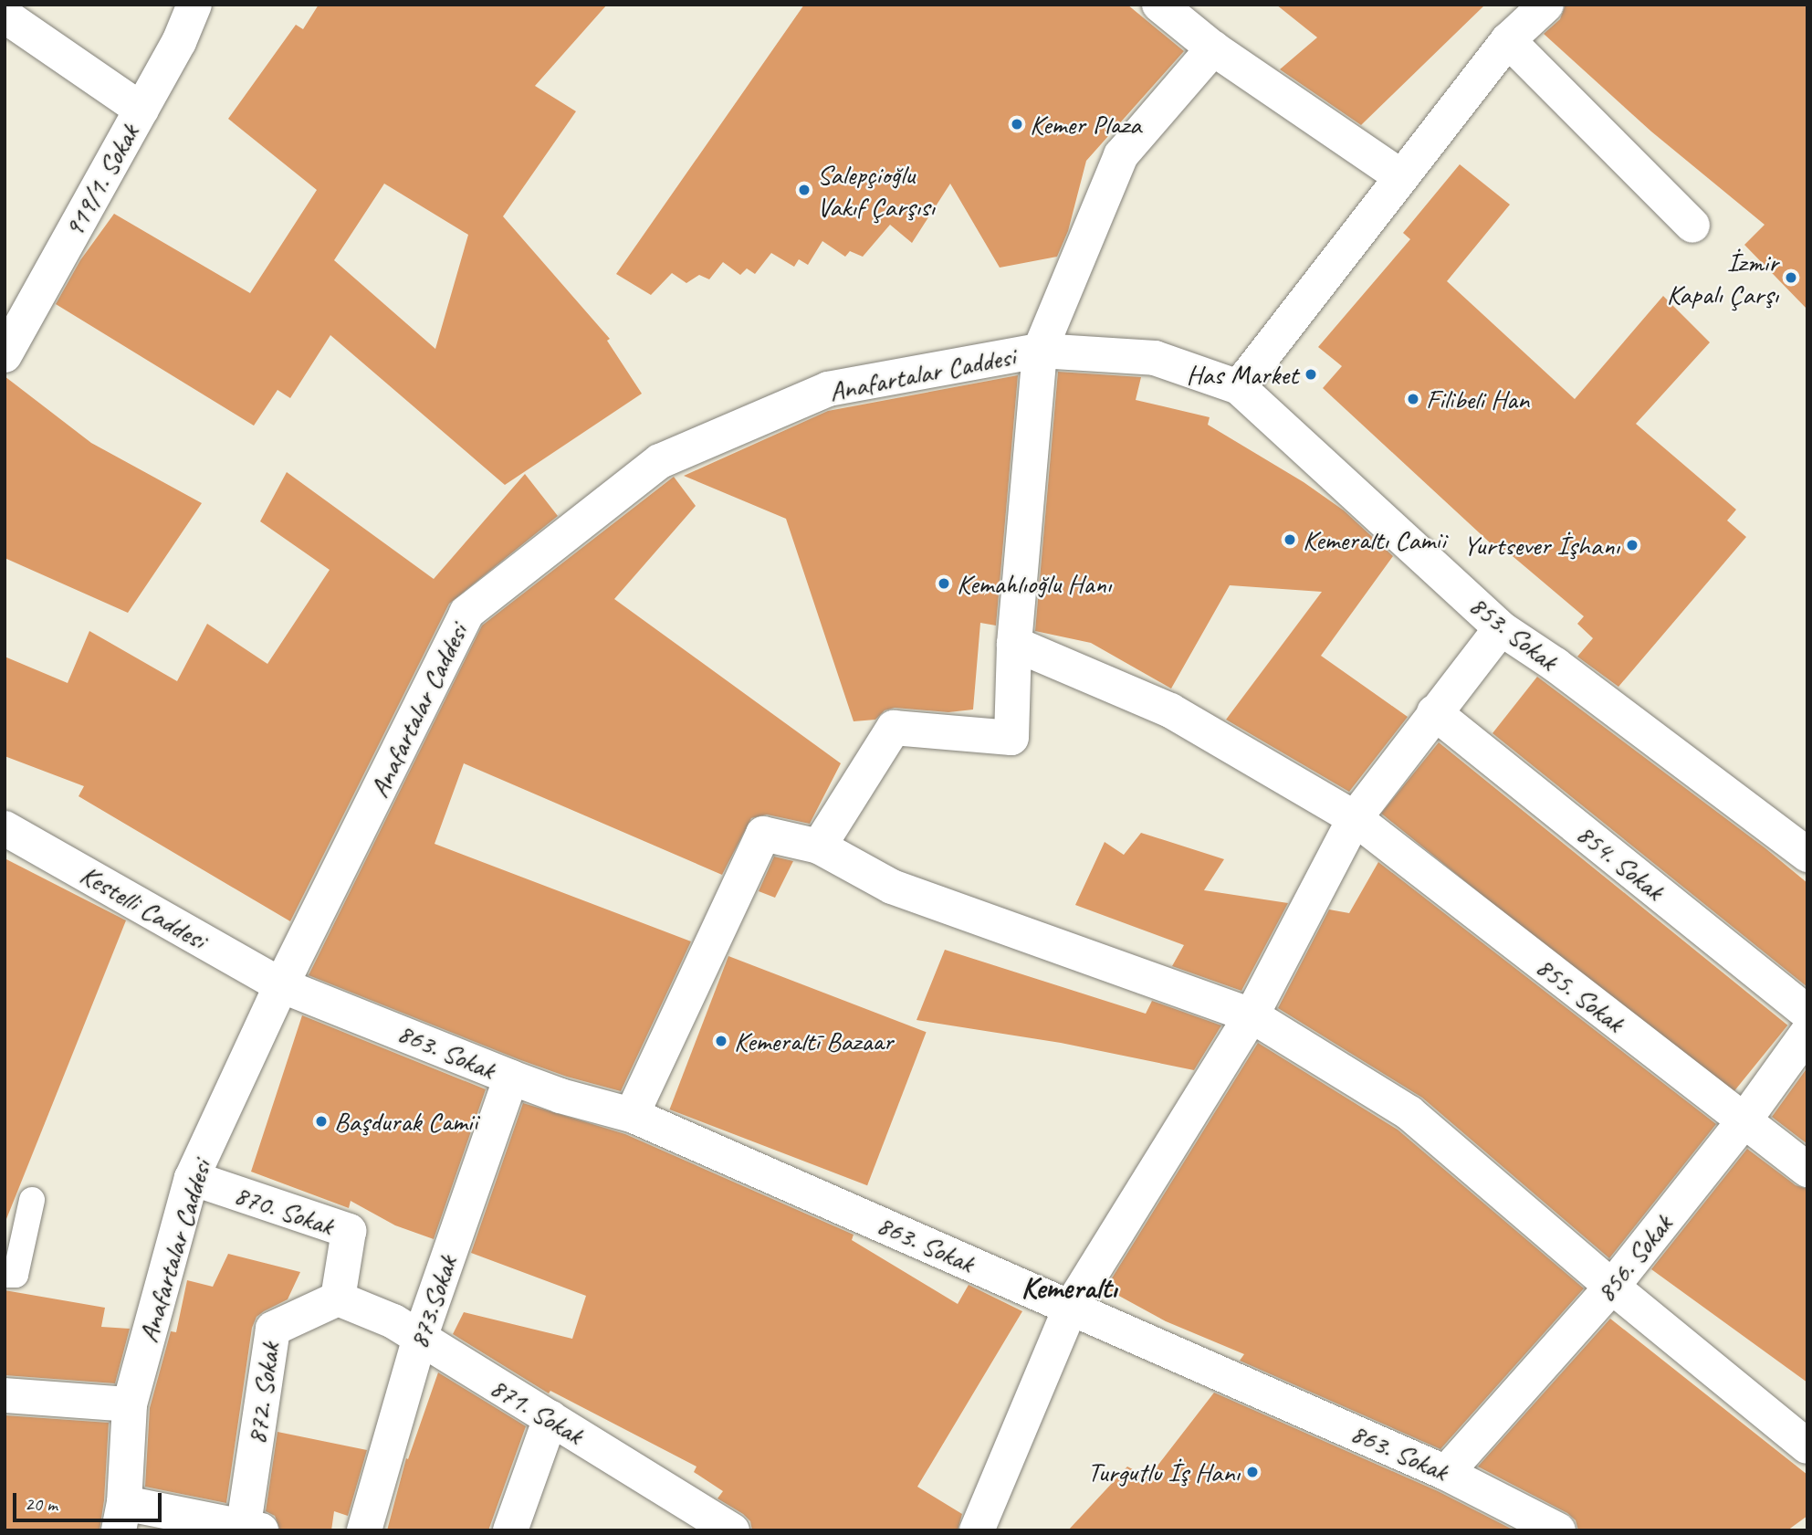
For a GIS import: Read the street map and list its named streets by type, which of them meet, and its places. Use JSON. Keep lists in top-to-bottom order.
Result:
{
  "streets": {
    "street": [
      "919/1. Sokak",
      "Anafartalar Caddesi",
      "853. Sokak",
      "854. Sokak",
      "Kestelli Caddesi",
      "855. Sokak",
      "863. Sokak",
      "870. Sokak",
      "856. Sokak",
      "873.Sokak",
      "872. Sokak",
      "871. Sokak"
    ]
  },
  "crossings": [
    ["Anafartalar Caddesi", "853. Sokak"],
    ["Anafartalar Caddesi", "Kestelli Caddesi"],
    ["Anafartalar Caddesi", "863. Sokak"],
    ["Anafartalar Caddesi", "870. Sokak"],
    ["Kestelli Caddesi", "863. Sokak"],
    ["855. Sokak", "856. Sokak"],
    ["863. Sokak", "856. Sokak"],
    ["863. Sokak", "873.Sokak"],
    ["870. Sokak", "872. Sokak"],
    ["870. Sokak", "871. Sokak"],
    ["873.Sokak", "871. Sokak"],
    ["872. Sokak", "871. Sokak"]
  ],
  "districts": ["Kemeraltı"],
  "places": [
    "Kemer Plaza",
    "Salepçioğlu Vakıf Çarşısı",
    "İzmir Kapalı Çarşı",
    "Has Market",
    "Filibeli Han",
    "Kemeraltı Camii",
    "Yurtsever İşhanı",
    "Kemahlıoğlu Hanı",
    "Kemeraltī Bazaar",
    "Başdurak Camii",
    "Turgutlu İş Hanı"
  ],
  "scale_bar": "20 m"
}
